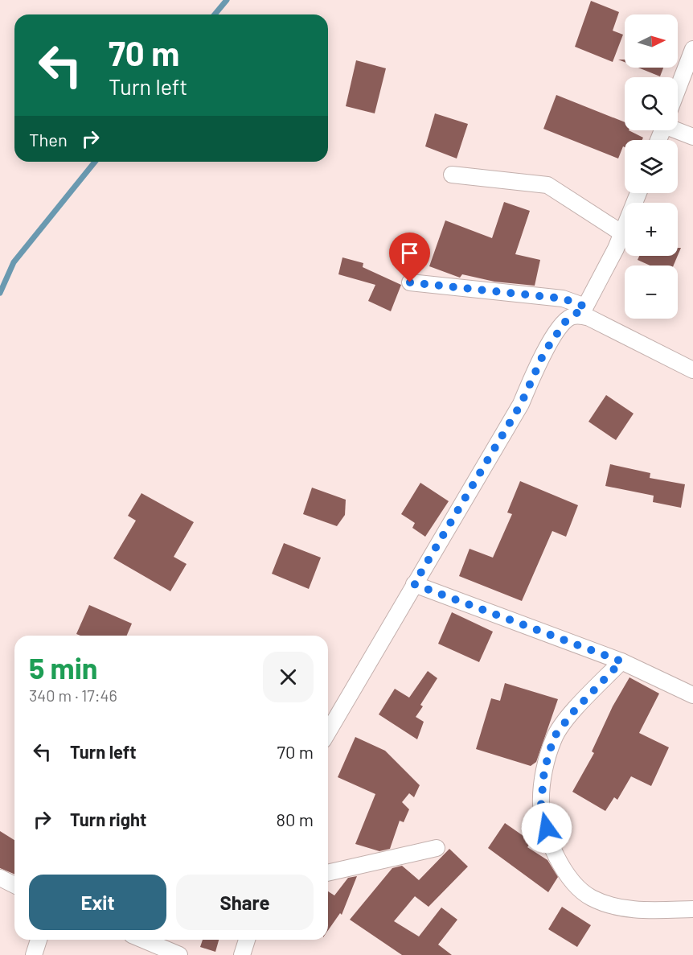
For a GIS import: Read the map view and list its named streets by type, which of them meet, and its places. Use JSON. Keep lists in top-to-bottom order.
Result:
{
  "north": "right",
  "page": {
    "map_buttons": ["+", "−"],
    "turn": ["70 m", "Turn left"],
    "then": "Then",
    "heading": ["5 min", "340 m · 17:46"],
    "list": [
      {
        "name": "Turn left",
        "value": "70 m"
      },
      {
        "name": "Turn right",
        "value": "80 m"
      }
    ],
    "buttons": ["Exit", "Share"]
  }
}
